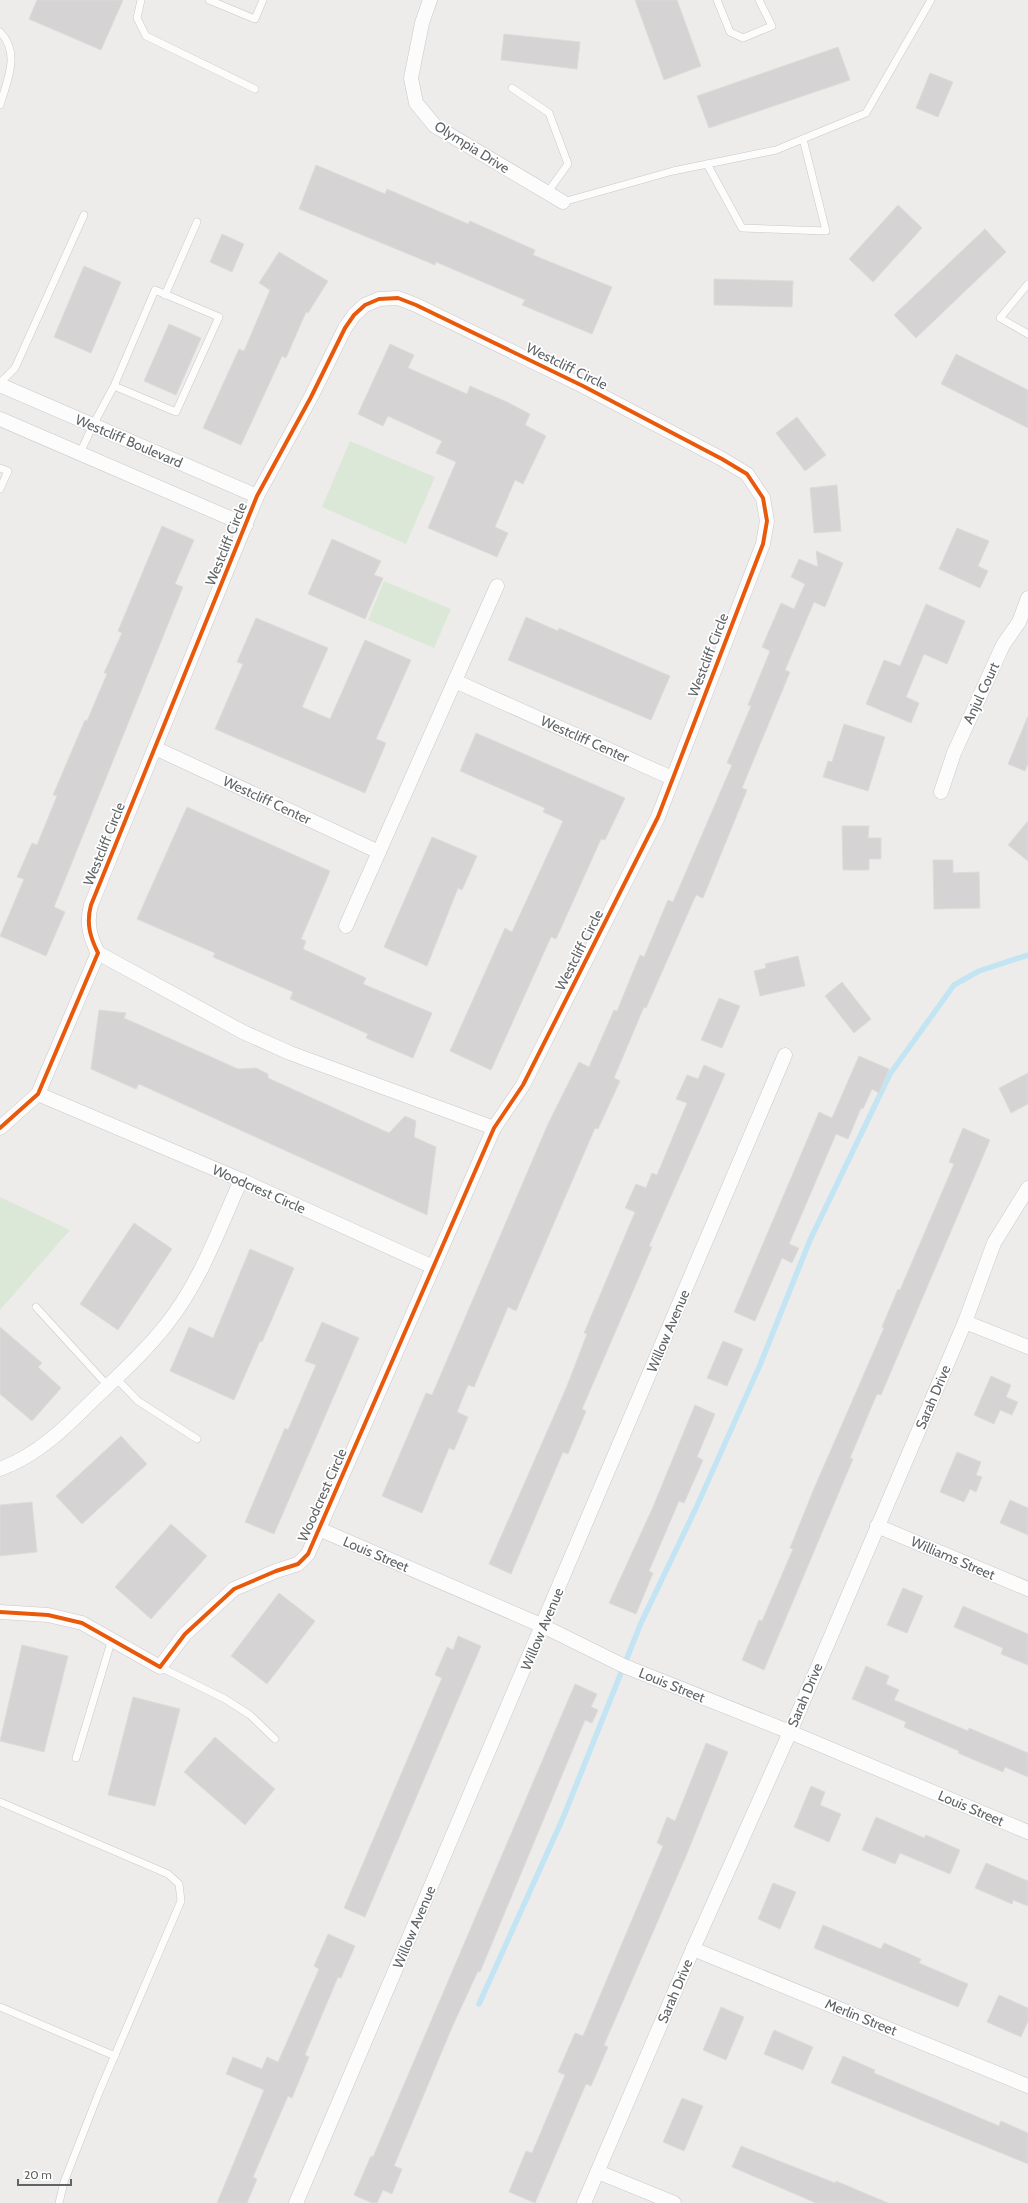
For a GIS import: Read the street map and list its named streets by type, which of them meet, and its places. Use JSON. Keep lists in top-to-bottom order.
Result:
{
  "streets": {
    "street": [
      "Olympia Drive",
      "Westcliff Circle",
      "Westcliff Boulevard",
      "Anjul Court",
      "Westcliff Center",
      "Woodcrest Circle",
      "Willow Avenue",
      "Sarah Drive",
      "Louis Street",
      "Williams Street",
      "Merlin Street"
    ]
  },
  "crossings": [
    ["Westcliff Circle", "Westcliff Boulevard"],
    ["Westcliff Circle", "Westcliff Center"],
    ["Westcliff Circle", "Woodcrest Circle"],
    ["Woodcrest Circle", "Louis Street"],
    ["Willow Avenue", "Louis Street"],
    ["Sarah Drive", "Louis Street"],
    ["Sarah Drive", "Williams Street"],
    ["Sarah Drive", "Merlin Street"]
  ],
  "scale_bar": "20 m"
}
